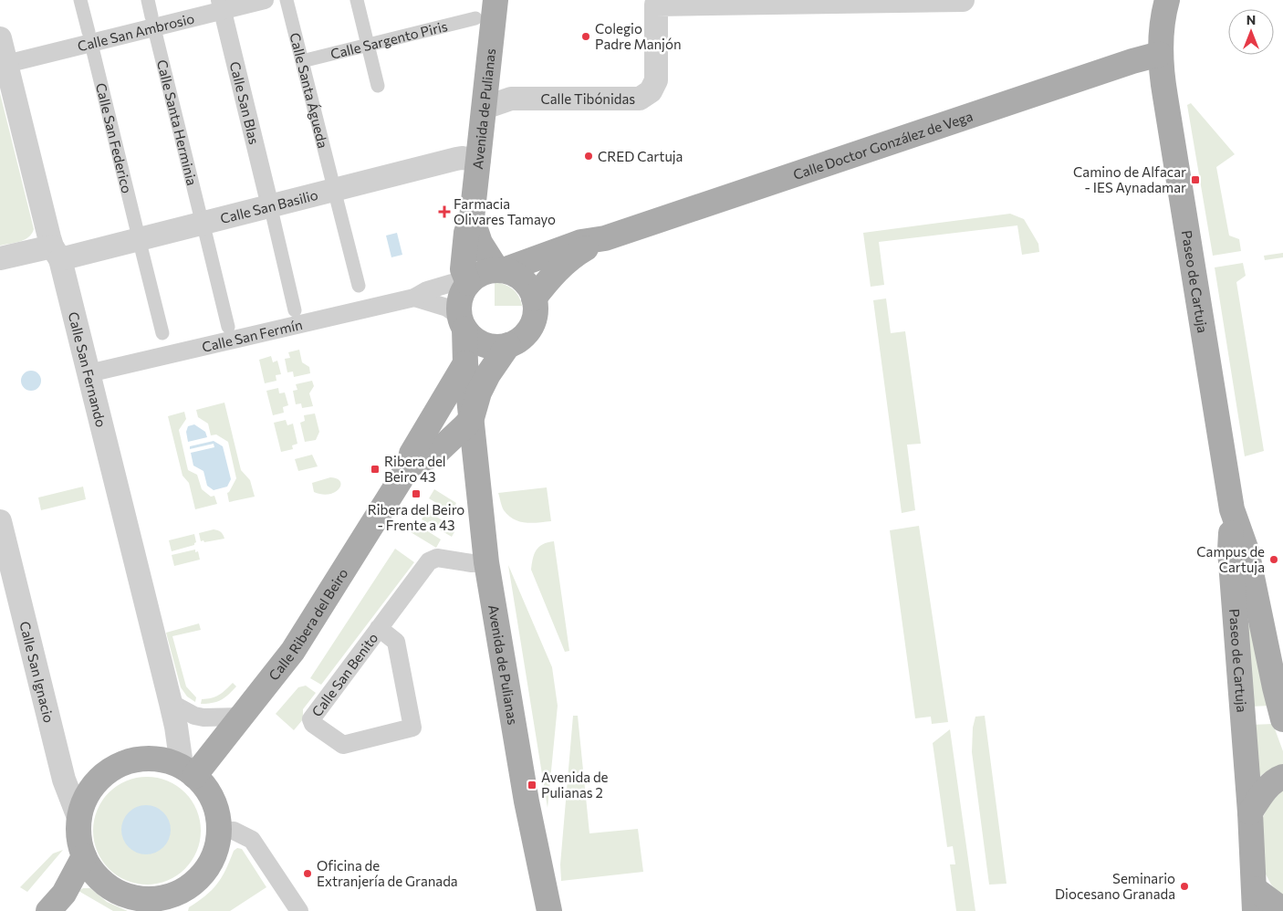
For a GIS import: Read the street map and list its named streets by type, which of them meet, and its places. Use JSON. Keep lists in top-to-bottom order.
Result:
{
  "streets": {
    "main road": [
      "Avenida de Pulianas",
      "Calle Doctor González de Vega",
      "Paseo de Cartuja",
      "Calle Ribera del Beiro"
    ],
    "street": [
      "Calle San Ambrosio",
      "Calle Sargento Piris",
      "Calle Santa Águeda",
      "Calle Tibónidas",
      "Calle San Blas",
      "Calle Santa Herminia",
      "Calle San Federico",
      "Calle San Basilio",
      "Calle San Fermín",
      "Calle San Fernando",
      "Calle San Ignacio",
      "Calle San Benito"
    ]
  },
  "crossings": [
    ["Calle San Ambrosio", "Calle San Blas"],
    ["Calle San Ambrosio", "Calle San Fernando"],
    ["Calle Sargento Piris", "Calle Santa Águeda"],
    ["Calle Tibónidas", "Avenida de Pulianas"],
    ["Calle San Blas", "Calle San Basilio"],
    ["Avenida de Pulianas", "Calle Doctor González de Vega"],
    ["Avenida de Pulianas", "Calle San Basilio"],
    ["Avenida de Pulianas", "Calle San Fermín"],
    ["Avenida de Pulianas", "Calle Ribera del Beiro"],
    ["Avenida de Pulianas", "Calle San Benito"],
    ["Calle Doctor González de Vega", "Paseo de Cartuja"],
    ["Calle Doctor González de Vega", "Calle San Fermín"],
    ["Calle San Basilio", "Calle San Fernando"],
    ["Calle San Fermín", "Calle San Fernando"],
    ["Calle San Fernando", "Calle Ribera del Beiro"],
    ["Calle San Fernando", "Calle San Ignacio"],
    ["Calle Ribera del Beiro", "Calle San Ignacio"]
  ],
  "places": {
    "other": [
      "Colegio Padre Manjón",
      "CRED Cartuja",
      "Campus de Cartuja",
      "Oficina de Extranjería de Granada",
      "Seminario Diocesano Granada"
    ],
    "transit": [
      "Camino de Alfacar - IES Aynadamar",
      "Ribera del Beiro 43",
      "Ribera del Beiro - Frente a 43",
      "Avenida de Pulianas 2"
    ],
    "health": ["Farmacia Olivares Tamayo"]
  },
  "north": "top"
}
